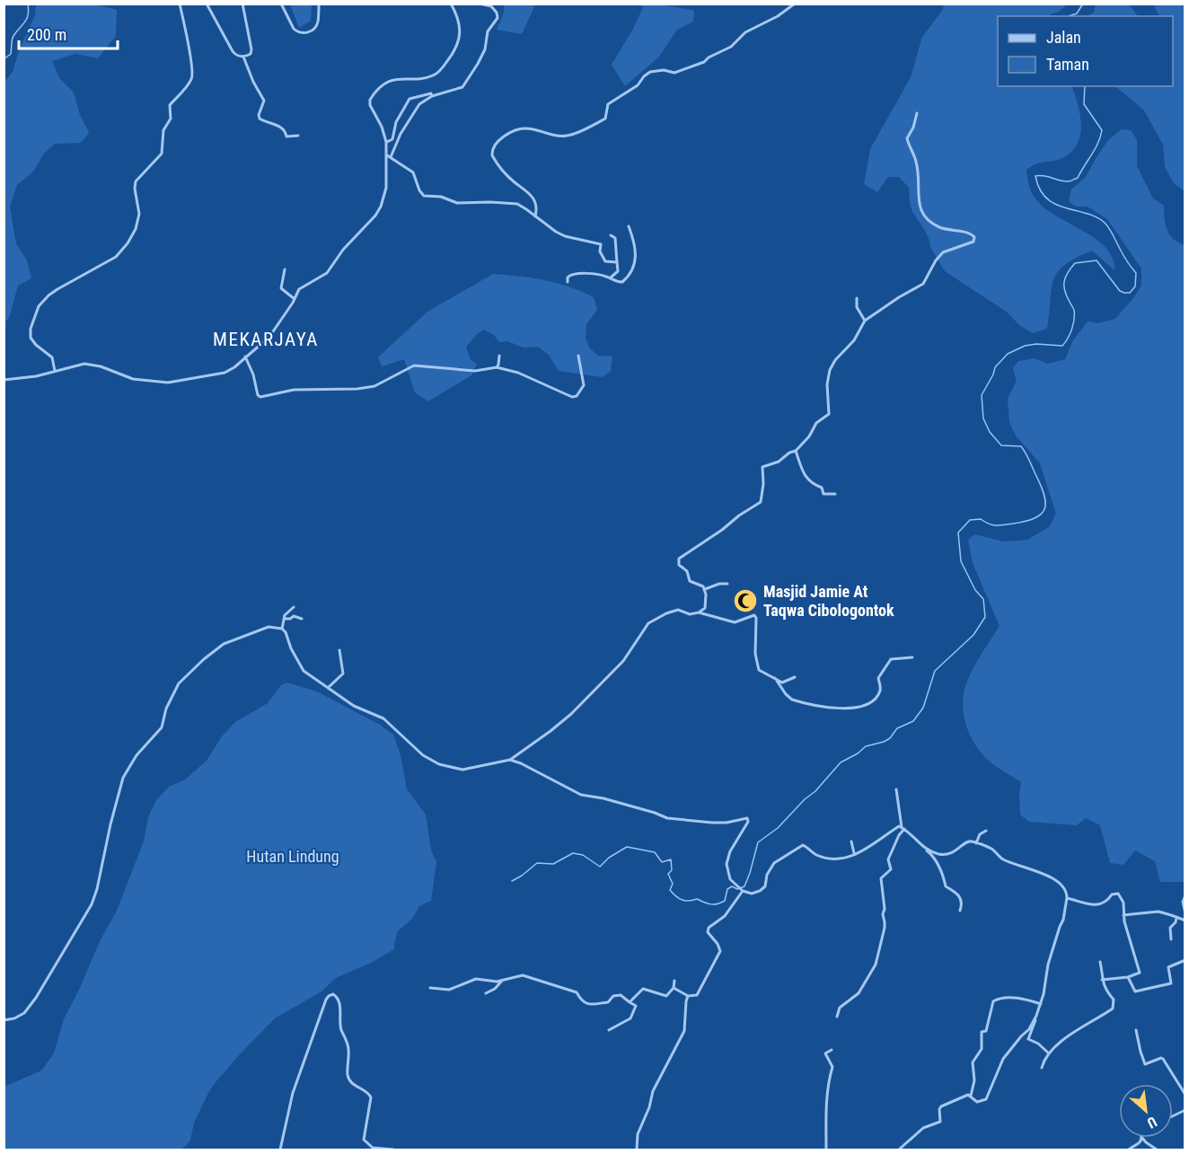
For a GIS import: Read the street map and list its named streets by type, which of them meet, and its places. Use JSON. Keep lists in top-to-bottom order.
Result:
{
  "districts": ["MEKARJAYA"],
  "parks": ["Hutan Lindung"],
  "places": {
    "mosque": ["Masjid Jamie At Taqwa Cibologontok"]
  },
  "legend": ["Jalan", "Taman"],
  "scale_bar": "200 m",
  "north": "bottom right"
}
